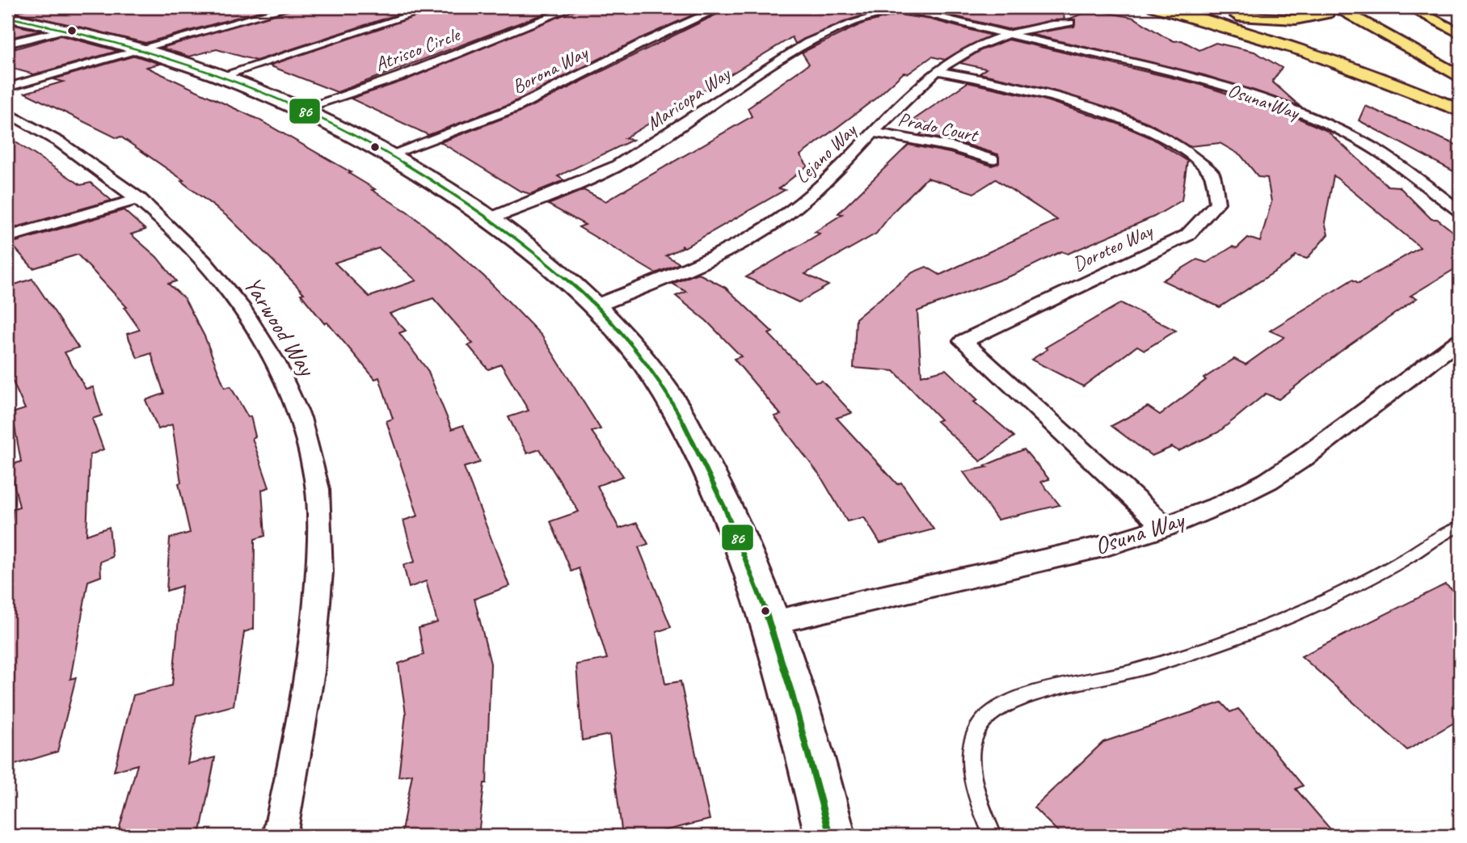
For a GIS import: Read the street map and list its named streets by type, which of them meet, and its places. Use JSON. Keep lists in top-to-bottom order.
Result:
{
  "streets": {
    "street": [
      "Atrisco Circle",
      "Borona Way",
      "Maricopa Way",
      "Osuna Way",
      "Prado Court",
      "Lejano Way",
      "Doroteo Way",
      "Yarwood Way"
    ]
  },
  "crossings": [
    ["Maricopa Way", "Osuna Way"],
    ["Osuna Way", "Lejano Way"],
    ["Osuna Way", "Doroteo Way"],
    ["Prado Court", "Lejano Way"],
    ["Lejano Way", "Doroteo Way"]
  ],
  "lines": ["transit line 86"]
}
